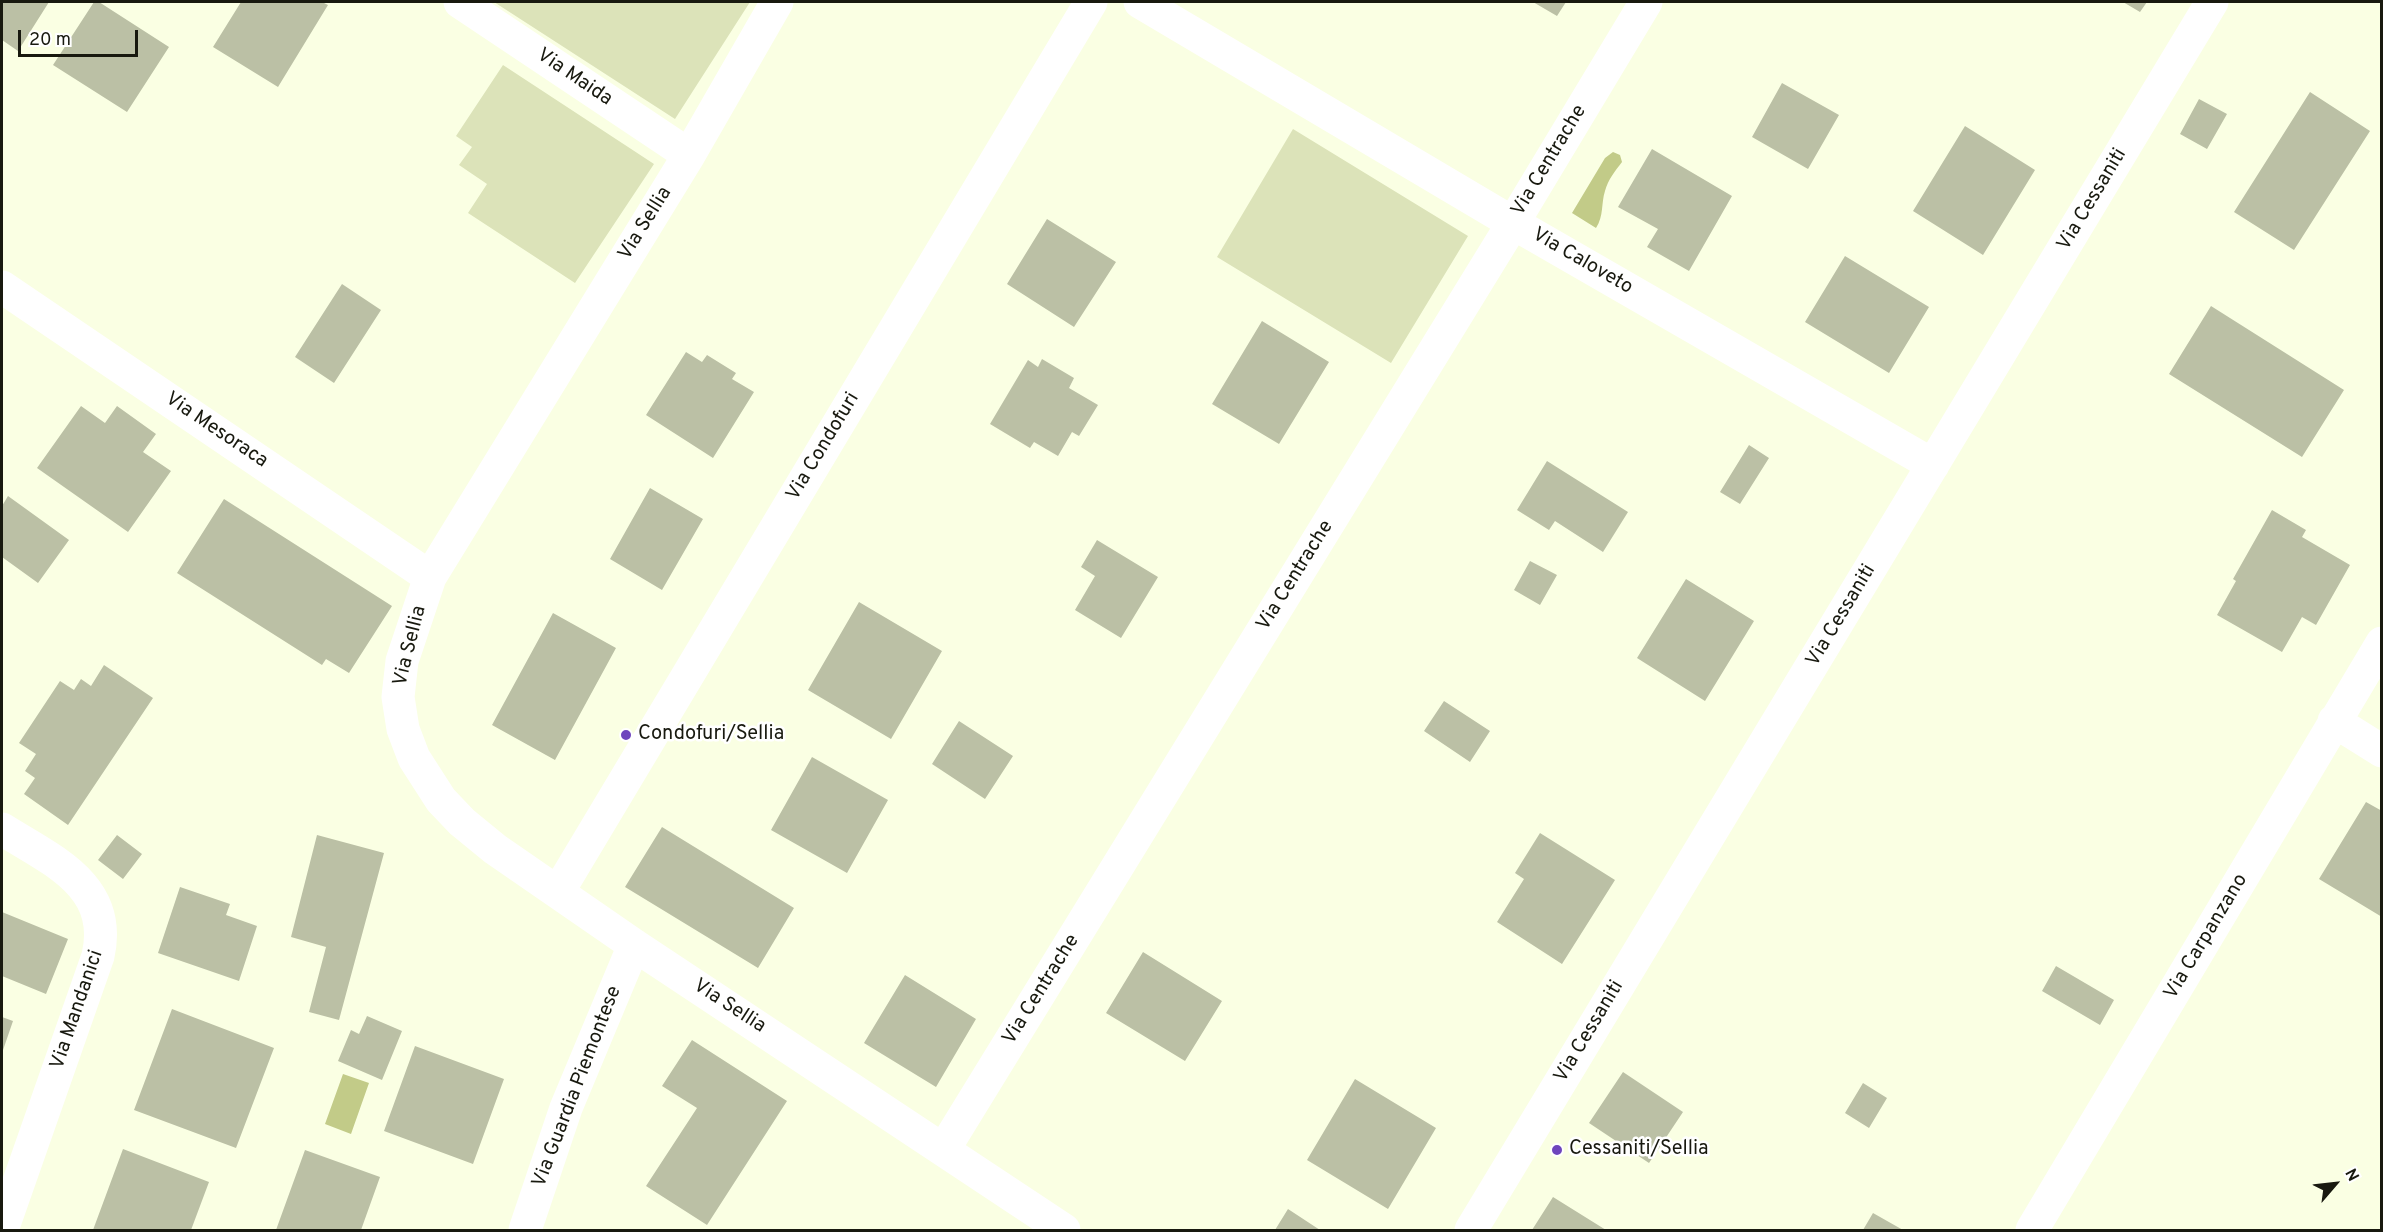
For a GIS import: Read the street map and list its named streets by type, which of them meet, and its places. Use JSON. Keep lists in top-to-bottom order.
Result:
{
  "streets": {
    "street": [
      "Via Maida",
      "Via Centrache",
      "Via Cessaniti",
      "Via Sellia",
      "Via Caloveto",
      "Via Mesoraca",
      "Via Condofuri",
      "Via Carpanzano",
      "Via Mandanici",
      "Via Guardia Piemontese"
    ]
  },
  "crossings": [
    ["Via Maida", "Via Sellia"],
    ["Via Centrache", "Via Sellia"],
    ["Via Centrache", "Via Caloveto"],
    ["Via Cessaniti", "Via Caloveto"],
    ["Via Sellia", "Via Mesoraca"],
    ["Via Sellia", "Via Condofuri"],
    ["Via Sellia", "Via Guardia Piemontese"]
  ],
  "places": ["Condofuri/Sellia", "Cessaniti/Sellia"],
  "scale_bar": "20 m",
  "north": "top right"
}
